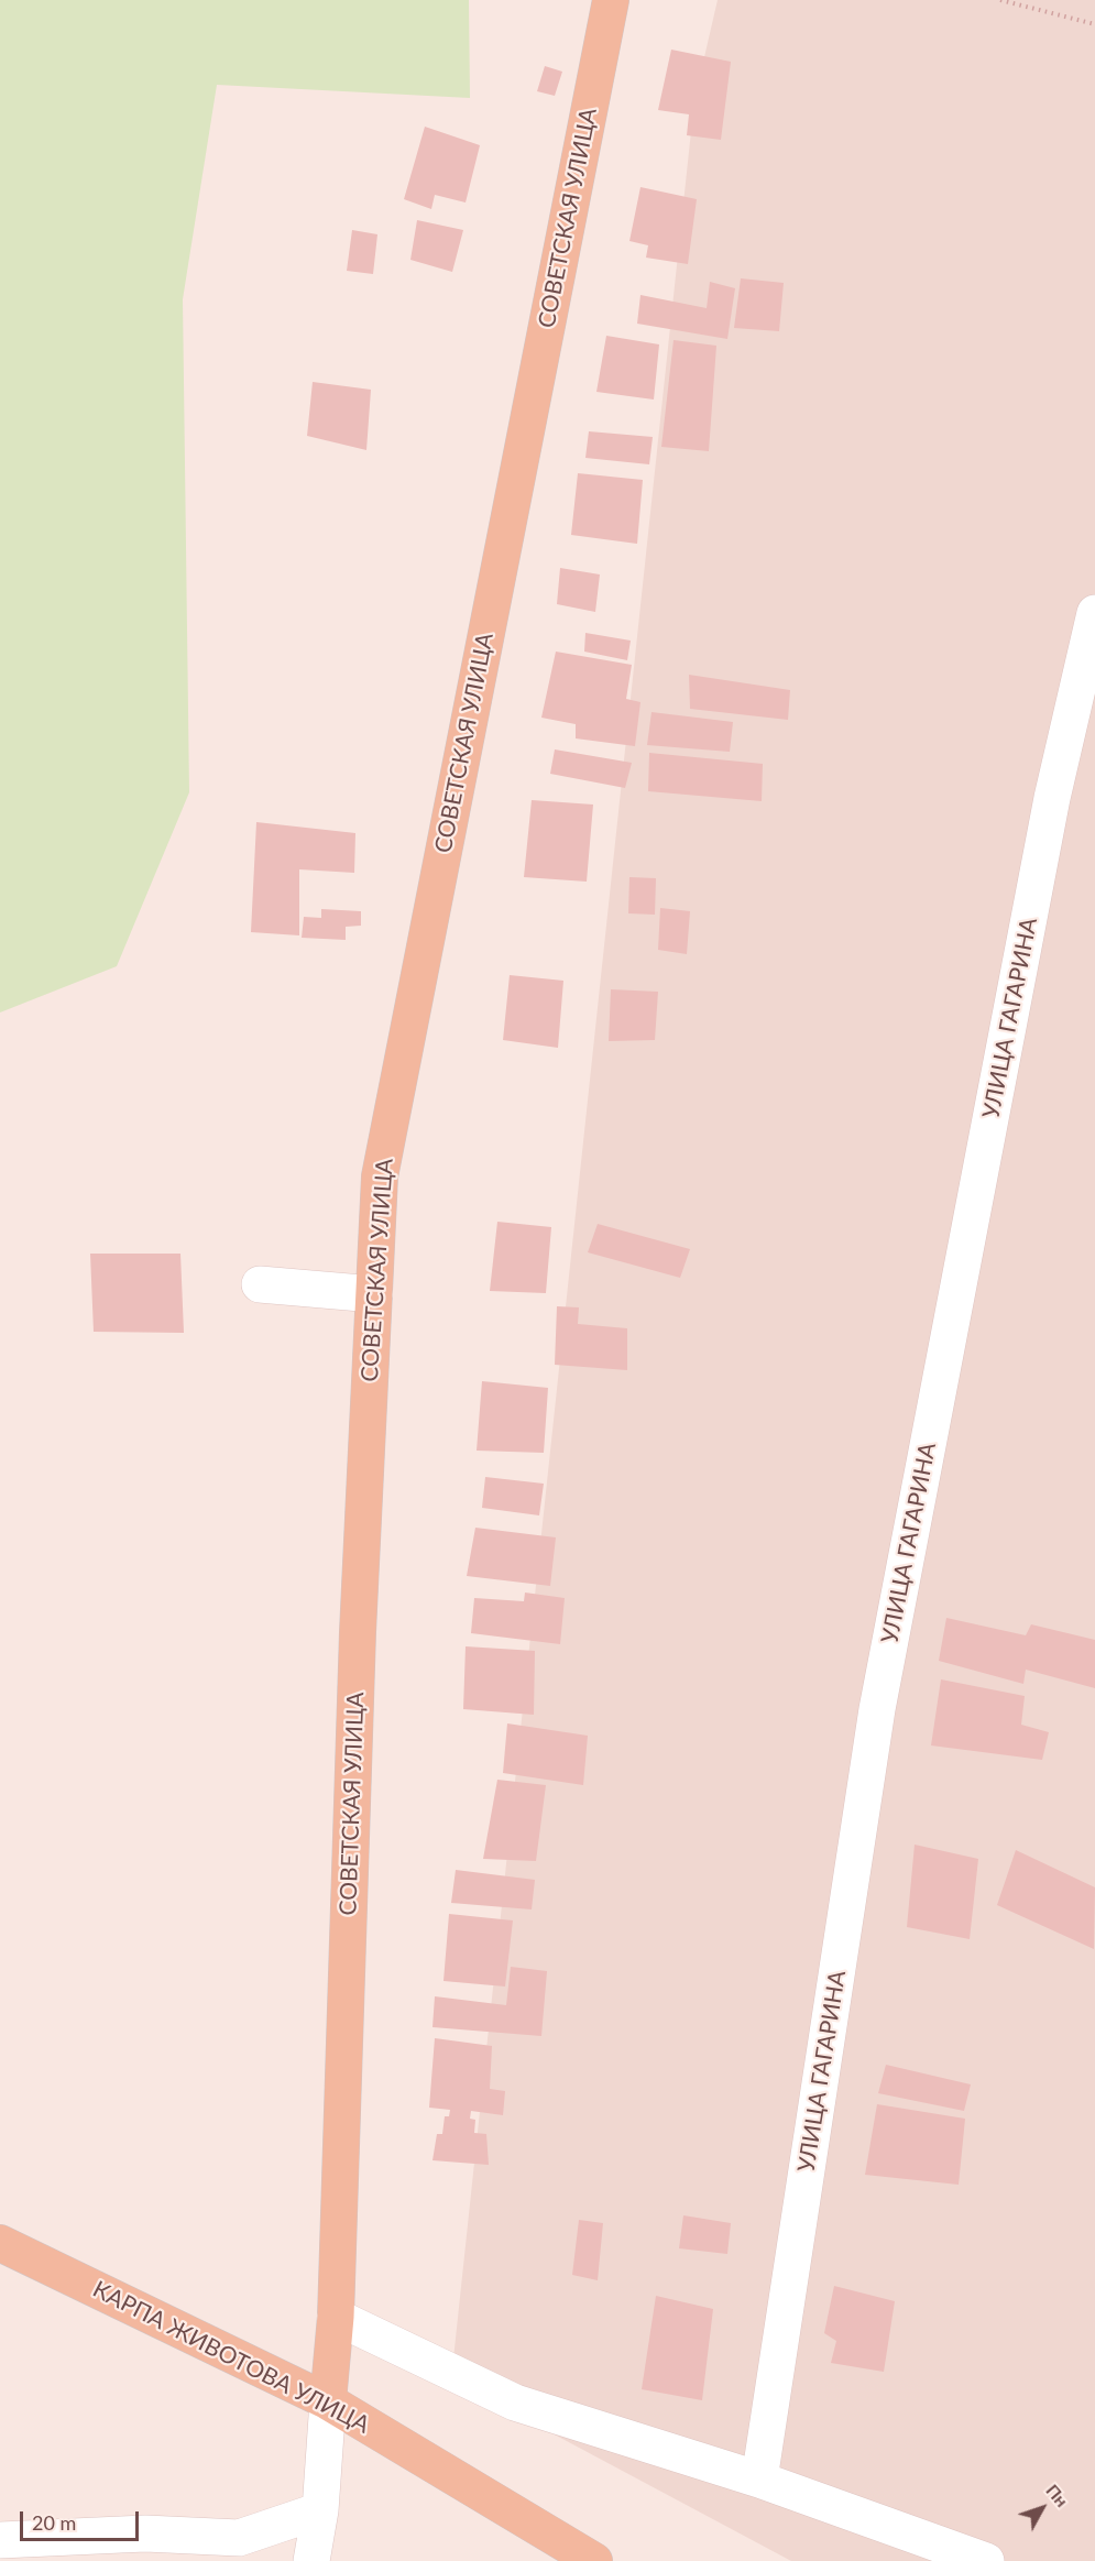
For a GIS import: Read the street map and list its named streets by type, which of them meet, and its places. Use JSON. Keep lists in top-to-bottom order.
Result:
{
  "streets": {
    "main road": ["СОВЕТСКАЯ УЛИЦА", "КАРПА ЖИВОТОВА УЛИЦА"],
    "street": ["УЛИЦА ГАГАРИНА"]
  },
  "crossings": [
    ["СОВЕТСКАЯ УЛИЦА", "КАРПА ЖИВОТОВА УЛИЦА"]
  ],
  "scale_bar": "20 m",
  "north": "top right"
}
